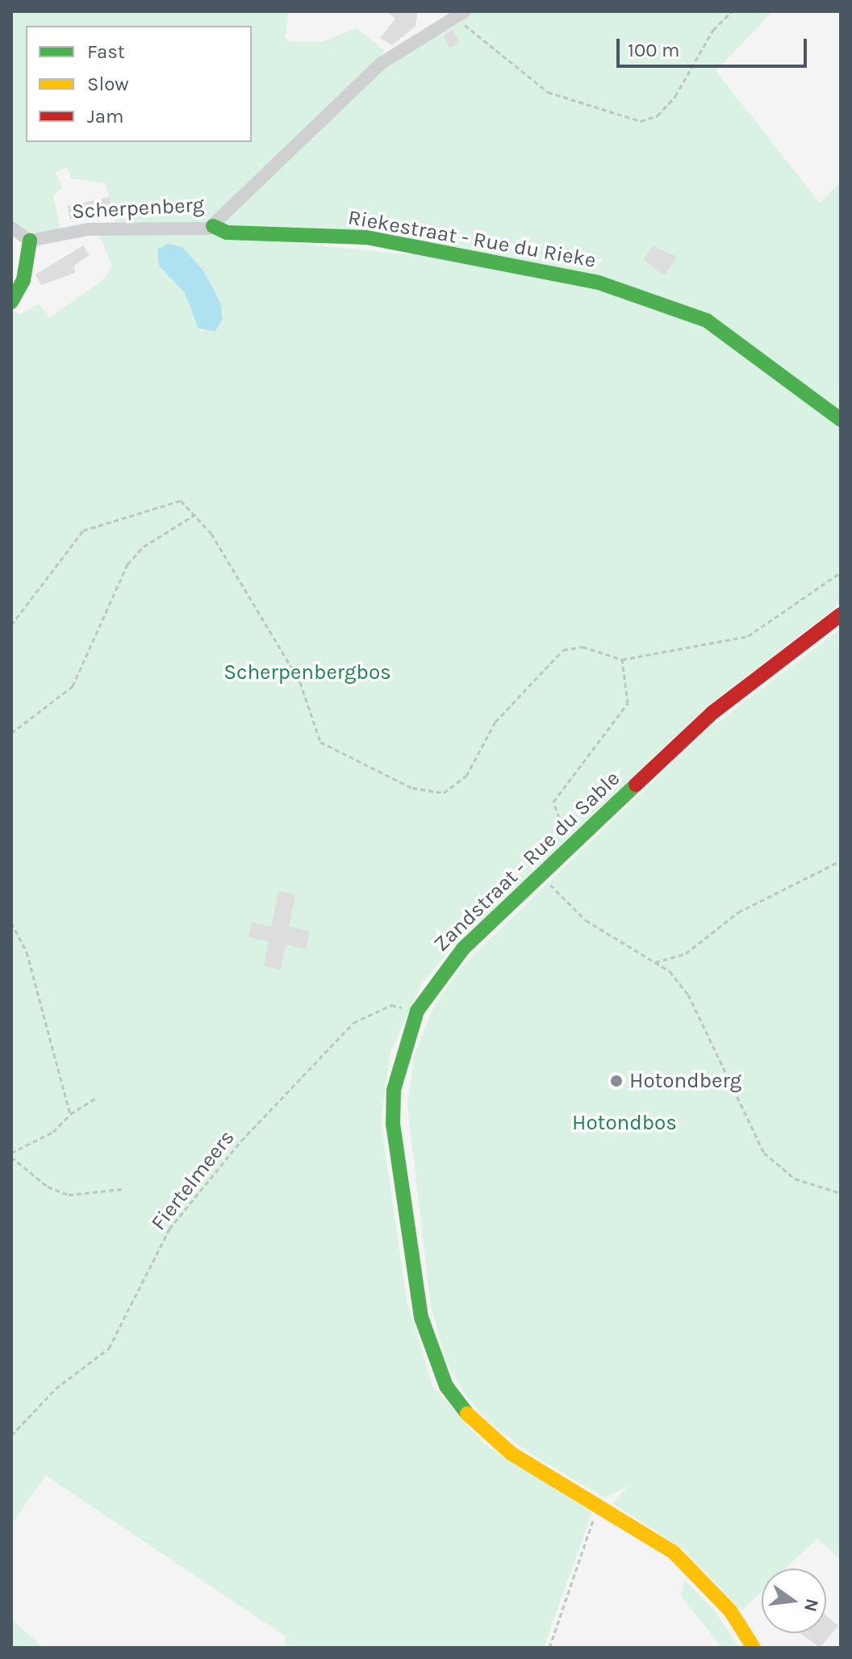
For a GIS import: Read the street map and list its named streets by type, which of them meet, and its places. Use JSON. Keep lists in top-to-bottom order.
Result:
{
  "streets": {
    "main road": ["Riekestraat - Rue du Rieke", "Zandstraat - Rue du Sable"],
    "street": ["Scherpenberg"],
    "path": ["Fiertelmeers"]
  },
  "crossings": [
    ["Scherpenberg", "Riekestraat - Rue du Rieke"]
  ],
  "parks": ["Scherpenbergbos", "Hotondbos"],
  "places": ["Hotondberg"],
  "legend": ["Fast", "Slow", "Jam"],
  "scale_bar": "100 m",
  "north": "right"
}
